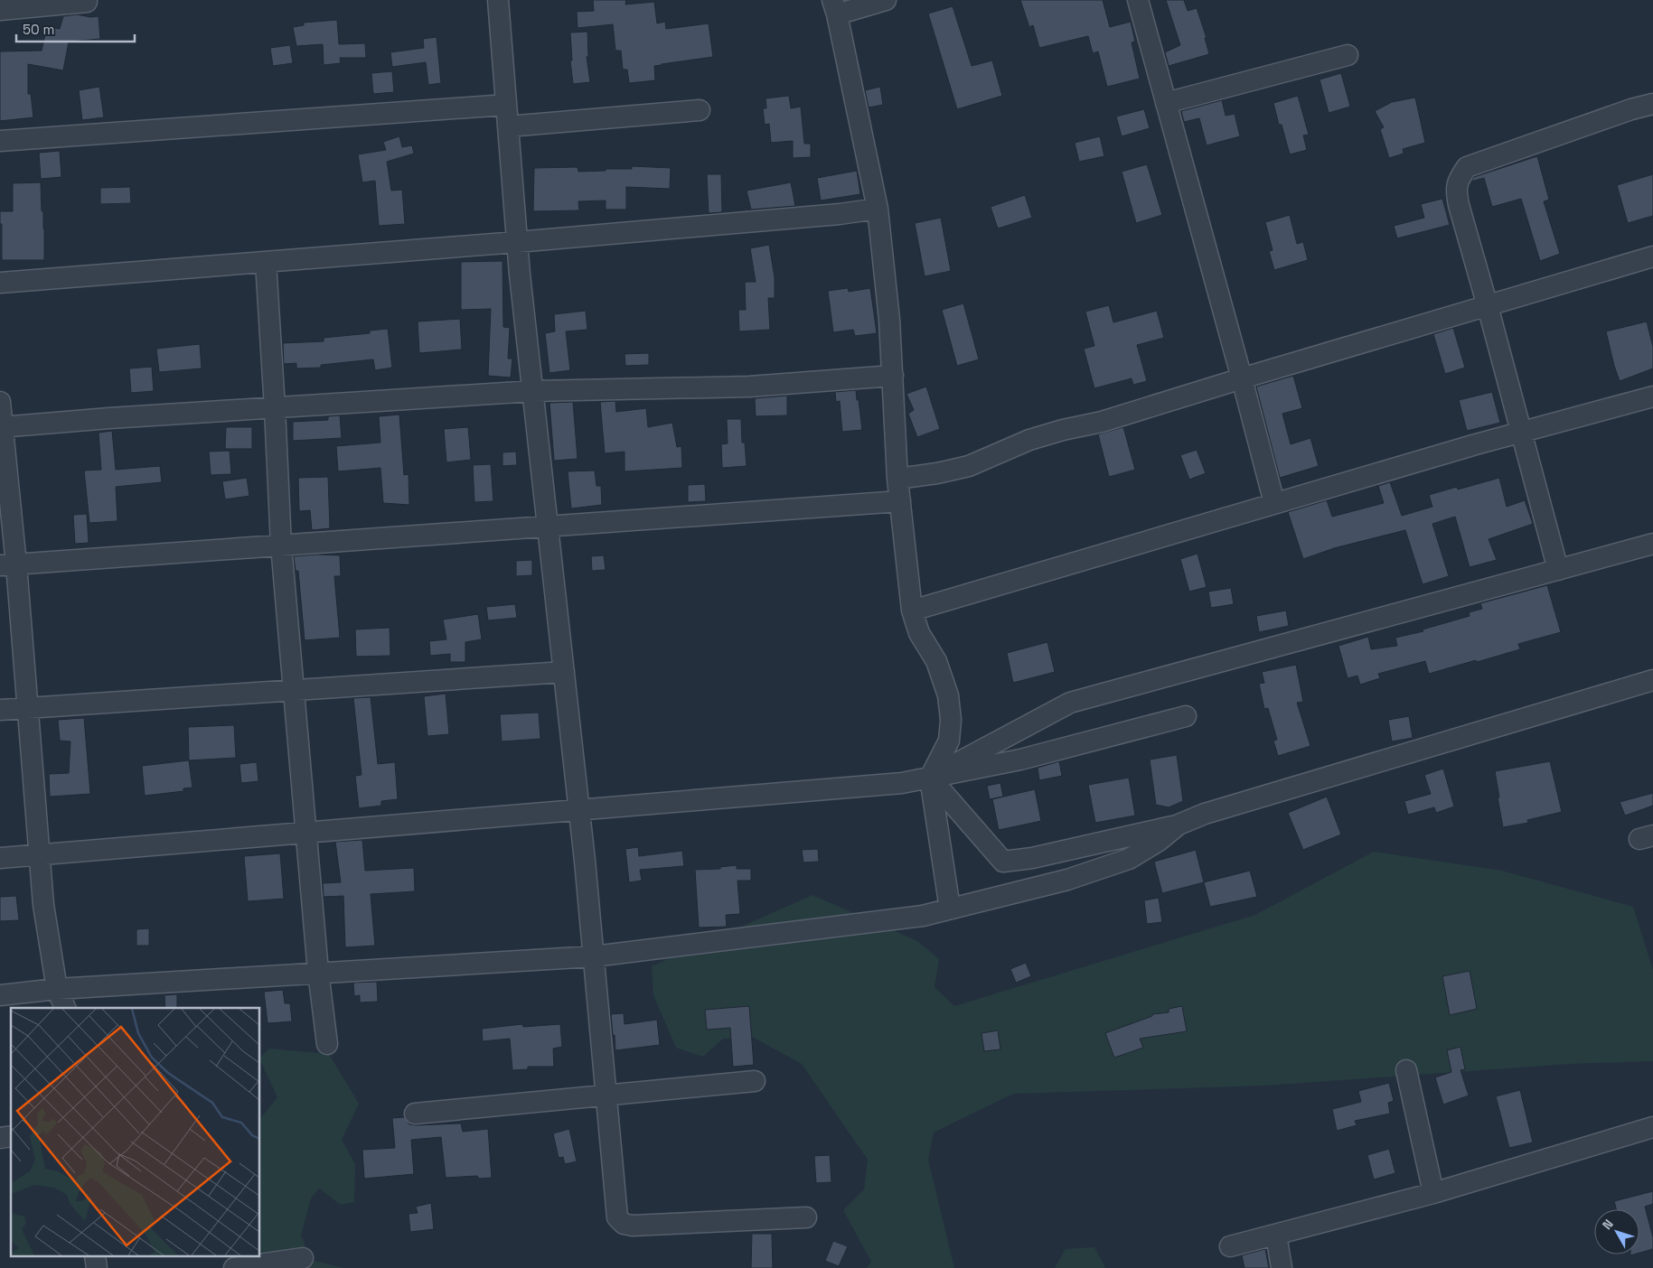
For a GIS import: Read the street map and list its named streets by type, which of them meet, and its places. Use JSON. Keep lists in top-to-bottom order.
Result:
{
  "scale_bar": "50 m",
  "north": "top left"
}
